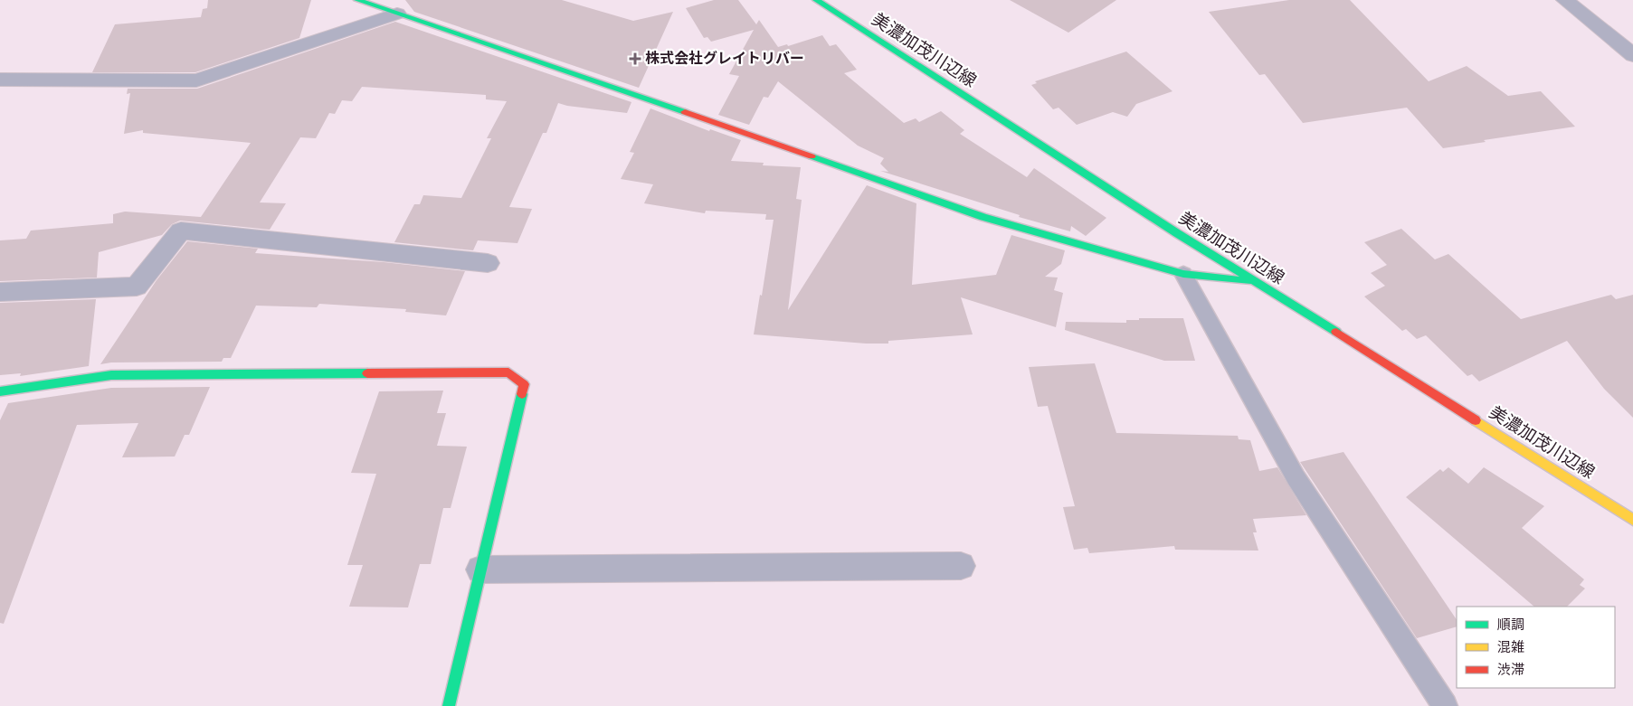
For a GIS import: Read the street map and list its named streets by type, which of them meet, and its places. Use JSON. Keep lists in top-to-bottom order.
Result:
{
  "streets": {
    "street": ["美濃加茂川辺線"]
  },
  "places": {
    "health": ["株式会社グレイトリバー"]
  },
  "legend": ["順調", "混雑", "渋滞"]
}
